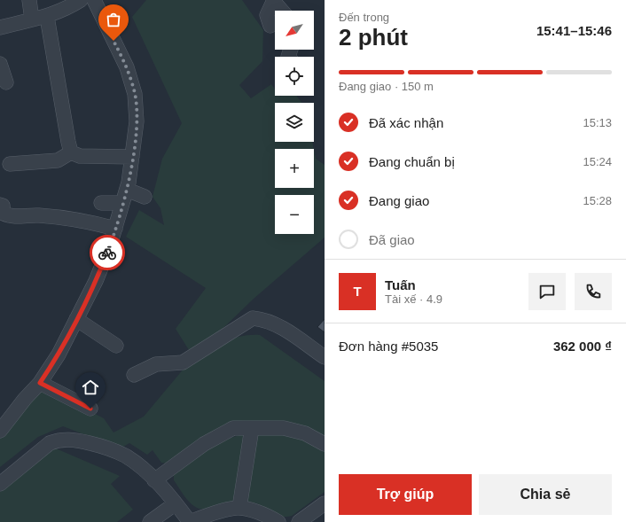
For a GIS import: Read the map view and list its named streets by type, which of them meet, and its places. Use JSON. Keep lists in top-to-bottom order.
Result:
{
  "north": "bottom left",
  "page": {
    "heading": ["2 phút", "Đến trong", "15:41–15:46"],
    "panel": [
      "Tuấn",
      "Tài xế · 4.9",
      "Đơn hàng #5035",
      "362 000 ₫"
    ],
    "map_buttons": ["+", "−"],
    "bar": "Đang giao · 150 m",
    "list": [
      ["Đã xác nhận", "15:13"],
      ["Đang chuẩn bị", "15:24"],
      ["Đang giao", "15:28"],
      "Đã giao"
    ],
    "round": "T",
    "buttons": ["Trợ giúp", "Chia sẻ"]
  }
}
